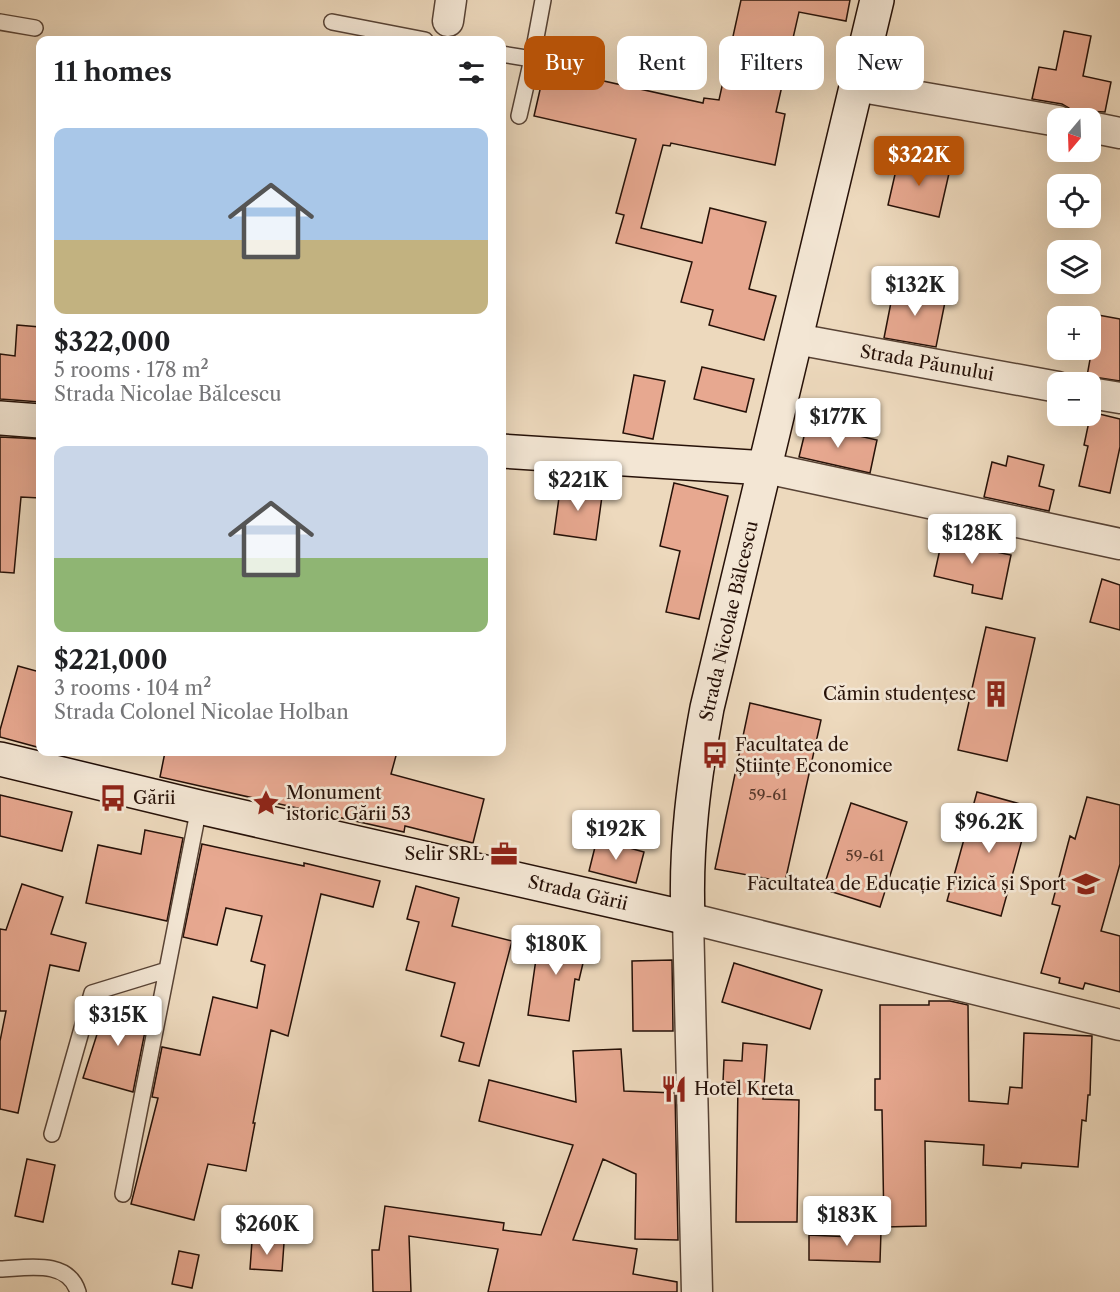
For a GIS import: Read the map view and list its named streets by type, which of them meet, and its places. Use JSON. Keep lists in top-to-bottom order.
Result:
{
  "streets": {
    "main road": ["Strada Nicolae Bălcescu", "Strada Gării"],
    "street": ["Strada Păunului"]
  },
  "crossings": [
    ["Strada Păunului", "Strada Nicolae Bălcescu"],
    ["Strada Nicolae Bălcescu", "Strada Gării"]
  ],
  "places": {
    "building": ["Cămin studențesc"],
    "bus stop": ["Facultatea de Științe Economice", "Gării"],
    "place": ["Monument istoric Gării 53"],
    "office": ["Selir SRL"],
    "school or university": ["Facultatea de Educație Fizică și Sport"],
    "restaurant": ["Hotel Kreta"]
  },
  "house_numbers": ["59-61", "59-61"],
  "north": "bottom",
  "page": {
    "chip": [
      "Buy",
      "Rent",
      "Filters",
      "New"
    ],
    "heading": "11 homes",
    "map_buttons": ["+", "−"],
    "list": [
      {
        "name": "$322,000",
        "note": "5 rooms · 178 m² · Strada Nicolae Bălcescu"
      },
      {
        "name": "$221,000",
        "note": "3 rooms · 104 m² · Strada Colonel Nicolae Holban"
      }
    ],
    "price": [
      "$322K",
      "$132K",
      "$177K",
      "$221K",
      "$128K",
      "$96.2K",
      "$192K",
      "$180K",
      "$315K",
      "$183K",
      "$260K"
    ]
  }
}
